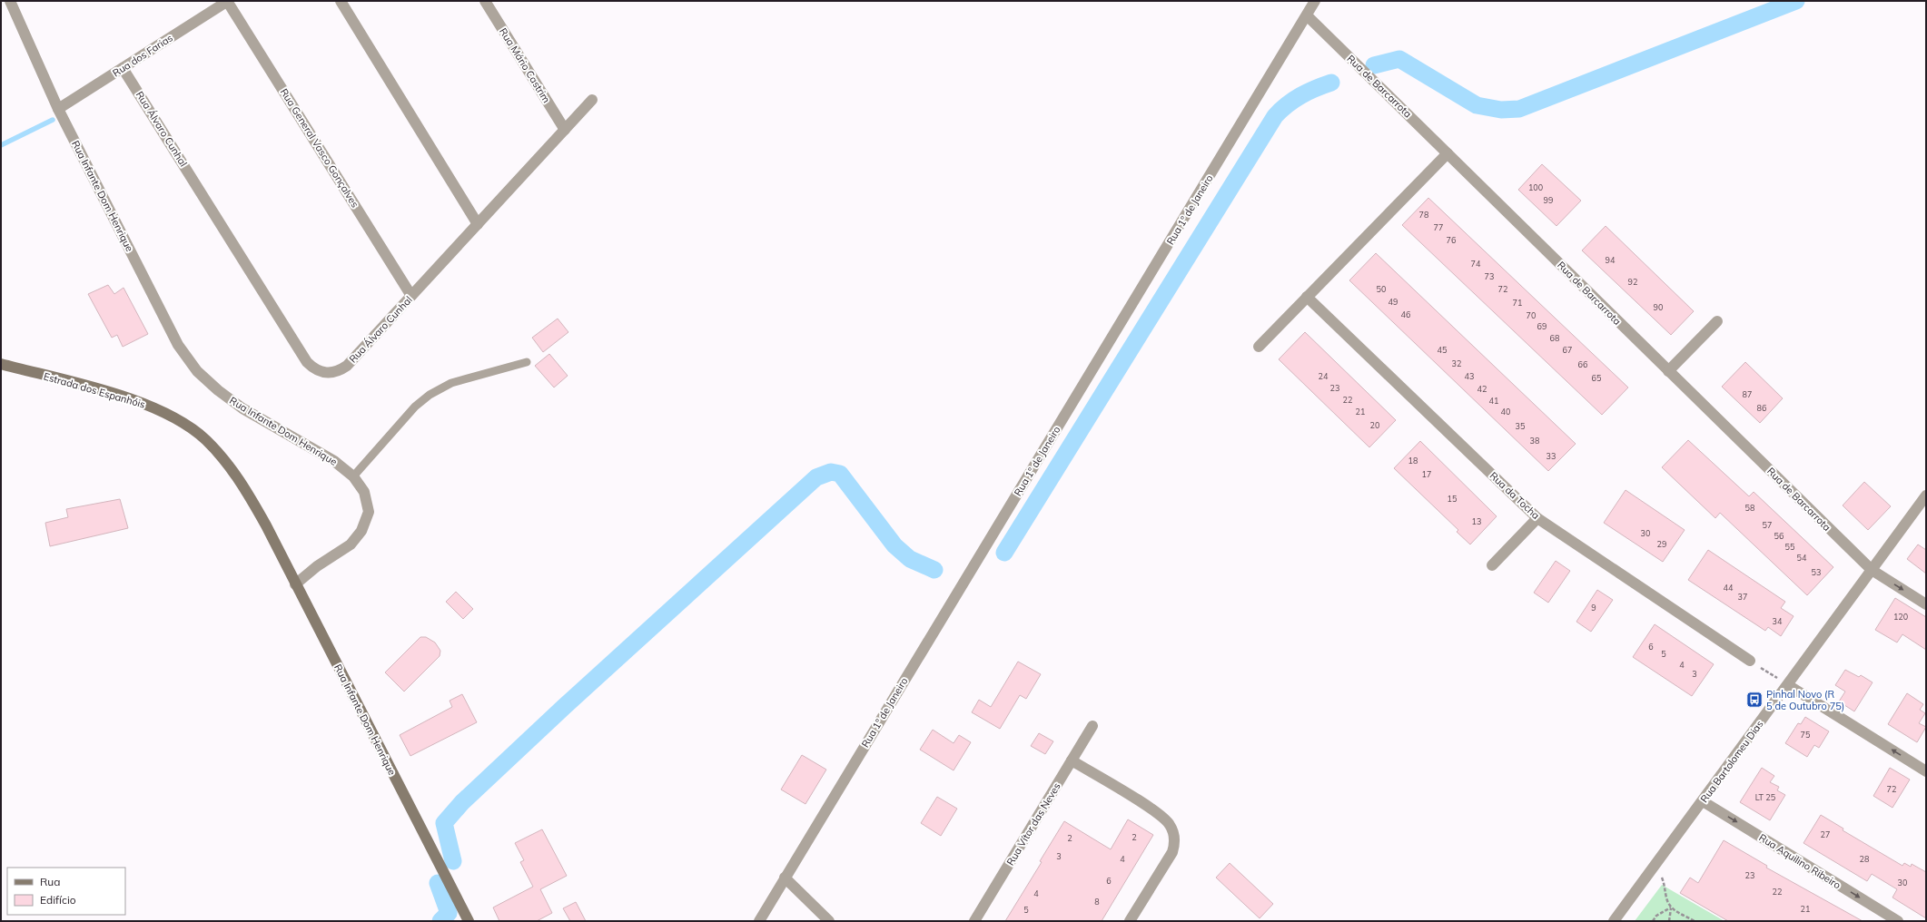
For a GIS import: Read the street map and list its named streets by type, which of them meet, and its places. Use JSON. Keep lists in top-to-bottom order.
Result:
{
  "streets": {
    "main road": ["Rua Infante Dom Henrique", "Estrada dos Espanhóis"],
    "street": [
      "Rua dos Farias",
      "Rua Mário Castrim",
      "Rua de Barcarrota",
      "Rua Álvaro Cunhal",
      "Rua General Vasco Gonçalves",
      "Rua 1º de Janeiro",
      "Rua da Tocha",
      "Rua Bartolomeu Dias",
      "Rua Vítor das Neves",
      "Rua Aquilino Ribeiro"
    ]
  },
  "crossings": [
    ["Rua dos Farias", "Rua Álvaro Cunhal"],
    ["Rua dos Farias", "Rua General Vasco Gonçalves"],
    ["Rua dos Farias", "Rua Infante Dom Henrique"],
    ["Rua Mário Castrim", "Rua Álvaro Cunhal"],
    ["Rua de Barcarrota", "Rua 1º de Janeiro"],
    ["Rua de Barcarrota", "Rua Bartolomeu Dias"],
    ["Rua Álvaro Cunhal", "Rua General Vasco Gonçalves"],
    ["Rua Infante Dom Henrique", "Estrada dos Espanhóis"],
    ["Rua Bartolomeu Dias", "Rua Aquilino Ribeiro"]
  ],
  "one_way": ["Rua Aquilino Ribeiro"],
  "places": {
    "bus stop": ["Pinhal Novo (R 5 de Outubro 75)"]
  },
  "house_numbers": [
    "100",
    "99",
    "78",
    "77",
    "76",
    "94",
    "74",
    "73",
    "92",
    "50",
    "72",
    "49",
    "71",
    "90",
    "46",
    "70",
    "69",
    "68",
    "45",
    "67",
    "32",
    "66",
    "24",
    "43",
    "65",
    "23",
    "42",
    "87",
    "22",
    "41",
    "86",
    "21",
    "40",
    "20",
    "35",
    "38",
    "33",
    "18",
    "17",
    "15",
    "58",
    "13",
    "57",
    "30",
    "56",
    "29",
    "55",
    "54",
    "53",
    "44",
    "37",
    "9",
    "120",
    "34",
    "6",
    "5",
    "4",
    "3",
    "75",
    "72",
    "LT 25",
    "27",
    "2",
    "2",
    "3",
    "4",
    "28",
    "23",
    "6",
    "30",
    "22",
    "4",
    "8",
    "21",
    "5"
  ],
  "legend": ["Rua", "Edifício"]
}
